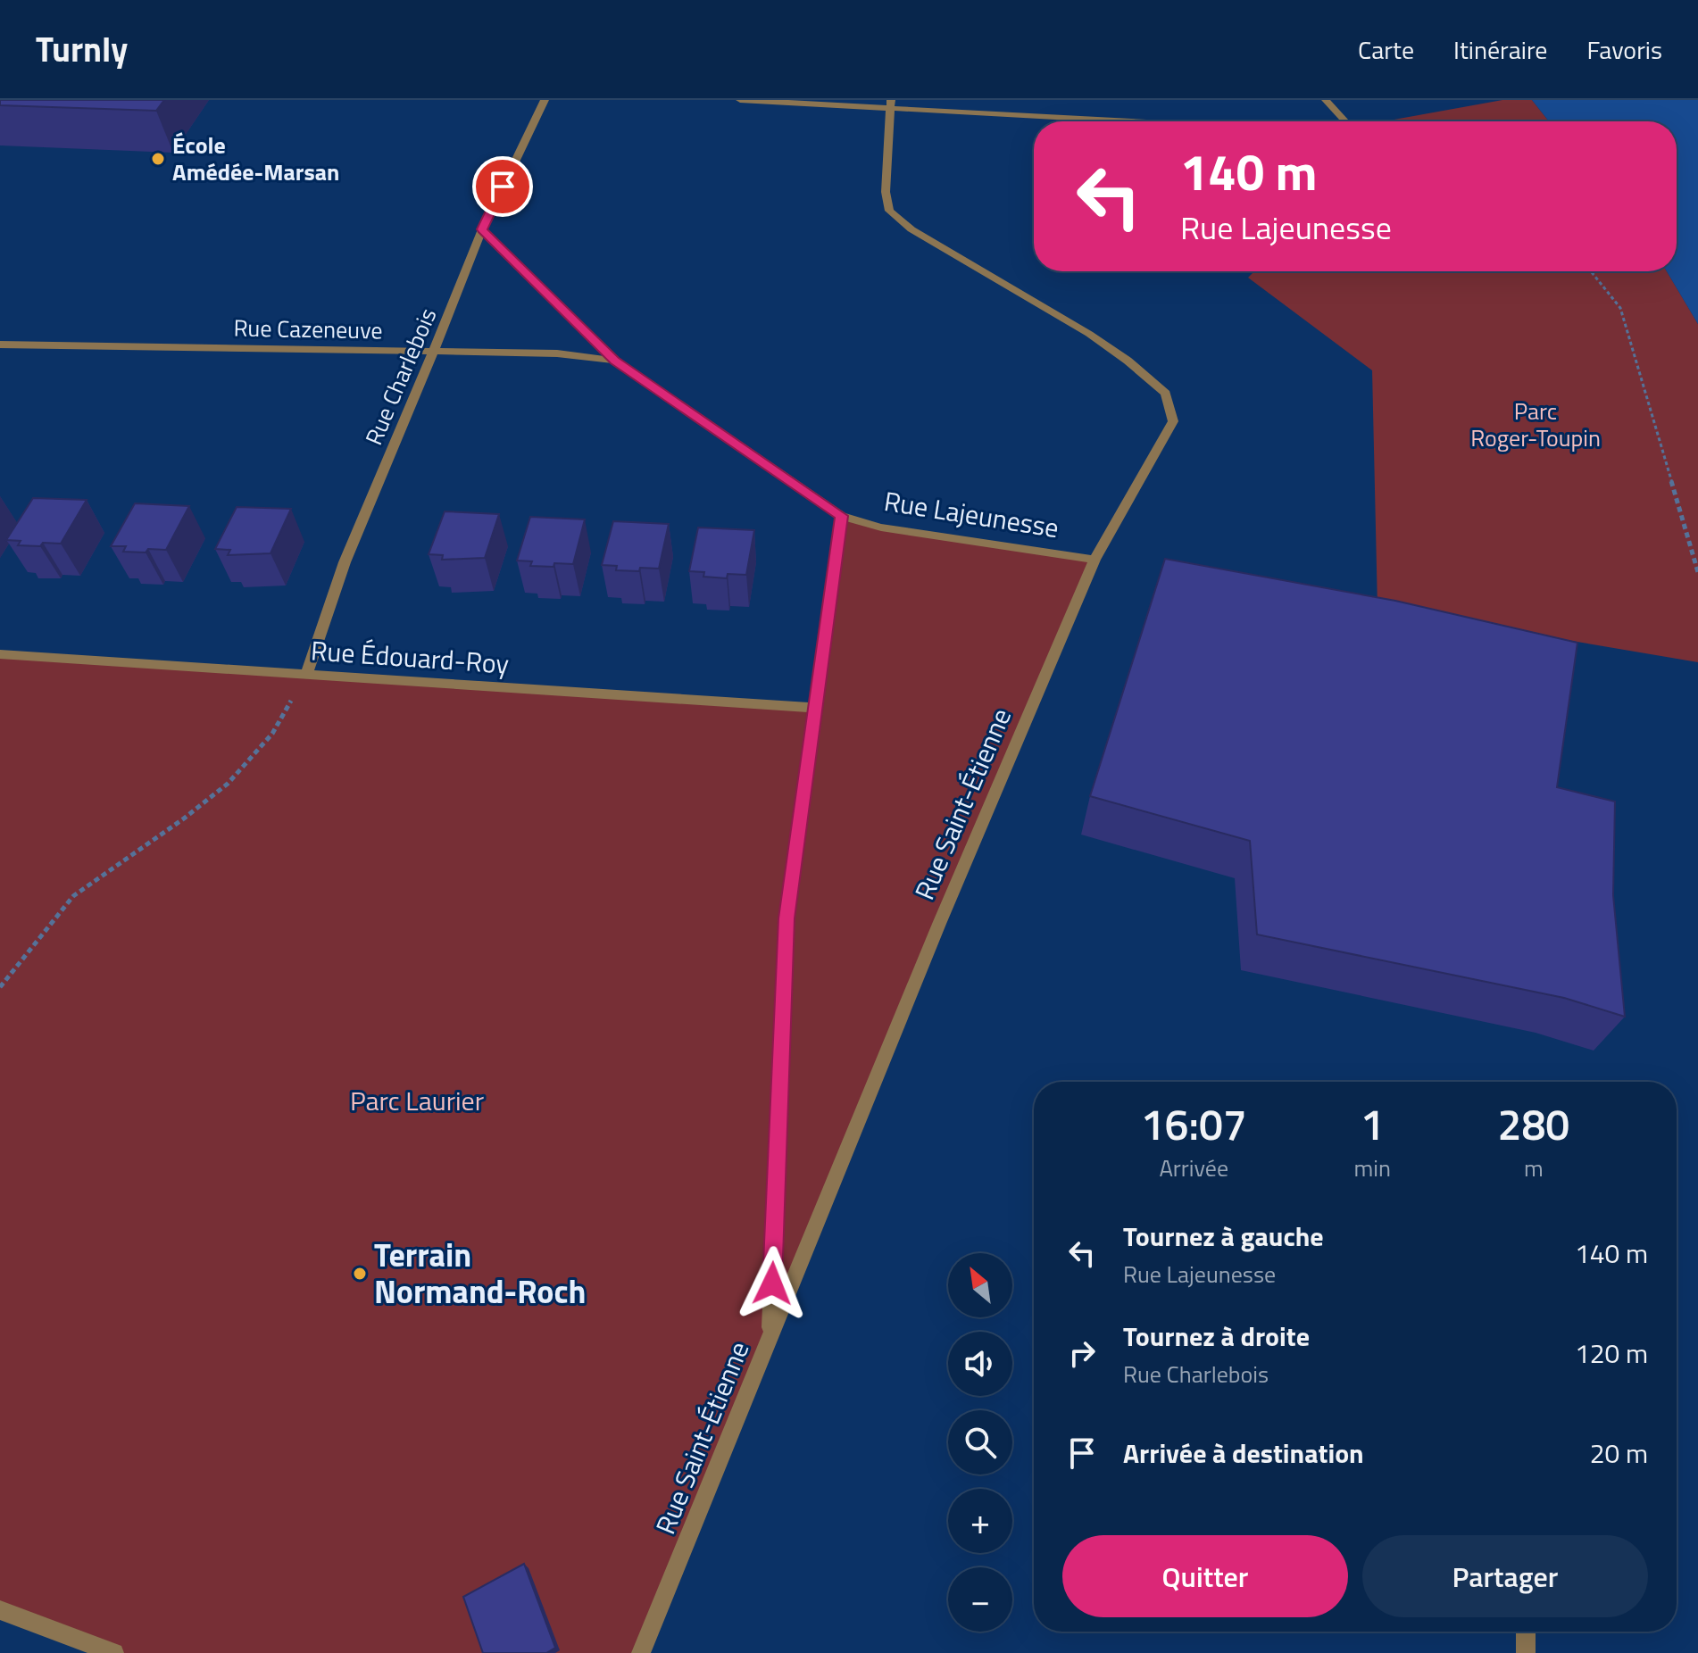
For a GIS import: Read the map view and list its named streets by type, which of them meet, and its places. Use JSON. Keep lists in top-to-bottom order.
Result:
{
  "streets": {
    "street": [
      "Rue Cazeneuve",
      "Rue Charlebois",
      "Rue Lajeunesse",
      "Rue Édouard-Roy",
      "Rue Saint-Étienne"
    ]
  },
  "crossings": [
    ["Rue Cazeneuve", "Rue Charlebois"],
    ["Rue Cazeneuve", "Rue Lajeunesse"],
    ["Rue Charlebois", "Rue Lajeunesse"],
    ["Rue Charlebois", "Rue Édouard-Roy"],
    ["Rue Lajeunesse", "Rue Saint-Étienne"]
  ],
  "parks": ["Parc Roger-Toupin", "Parc Laurier"],
  "places": ["École Amédée-Marsan", "Terrain Normand-Roch"],
  "north": "top left",
  "page": {
    "header": "Turnly",
    "nav": ["Carte", "Itinéraire", "Favoris"],
    "turn": ["140 m", "Rue Lajeunesse"],
    "eta": [
      "16:07",
      "Arrivée",
      "1",
      "min",
      "280",
      "m"
    ],
    "list": [
      {
        "name": "Tournez à gauche",
        "note": "Rue Lajeunesse",
        "value": "140 m"
      },
      {
        "name": "Tournez à droite",
        "note": "Rue Charlebois",
        "value": "120 m"
      },
      {
        "name": "Arrivée à destination",
        "value": "20 m"
      }
    ],
    "map_buttons": ["+", "−"],
    "buttons": ["Quitter", "Partager"]
  }
}
